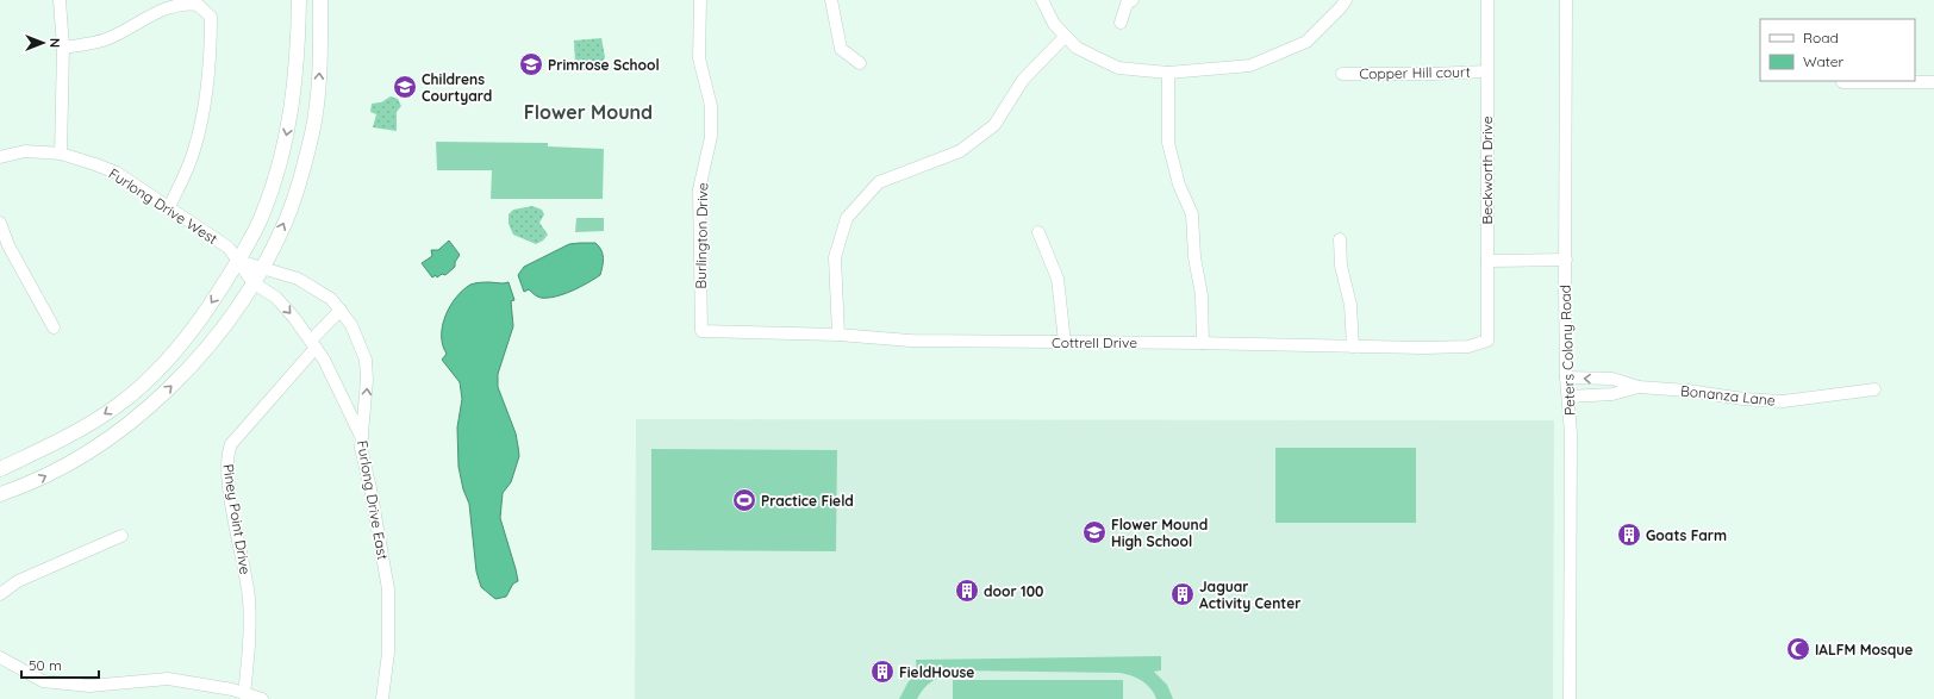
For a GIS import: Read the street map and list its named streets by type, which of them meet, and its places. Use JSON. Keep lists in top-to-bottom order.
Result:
{
  "streets": {
    "street": [
      "Copper Hill court",
      "Beckworth Drive",
      "Furlong Drive West",
      "Burlington Drive",
      "Cottrell Drive",
      "Peters Colony Road",
      "Bonanza Lane",
      "Furlong Drive East",
      "Piney Point Drive"
    ]
  },
  "crossings": [
    ["Copper Hill court", "Beckworth Drive"],
    ["Beckworth Drive", "Cottrell Drive"],
    ["Furlong Drive West", "Furlong Drive East"],
    ["Burlington Drive", "Cottrell Drive"],
    ["Peters Colony Road", "Bonanza Lane"],
    ["Furlong Drive East", "Piney Point Drive"]
  ],
  "districts": ["Flower Mound"],
  "places": {
    "school or university": ["Primrose School", "Childrens Courtyard", "Flower Mound High School"],
    "sports": ["Practice Field"],
    "building": [
      "Goats Farm",
      "door 100",
      "Jaguar Activity Center",
      "FieldHouse"
    ],
    "mosque": ["IALFM Mosque"]
  },
  "legend": ["Road", "Water"],
  "scale_bar": "50 m",
  "north": "right"
}
